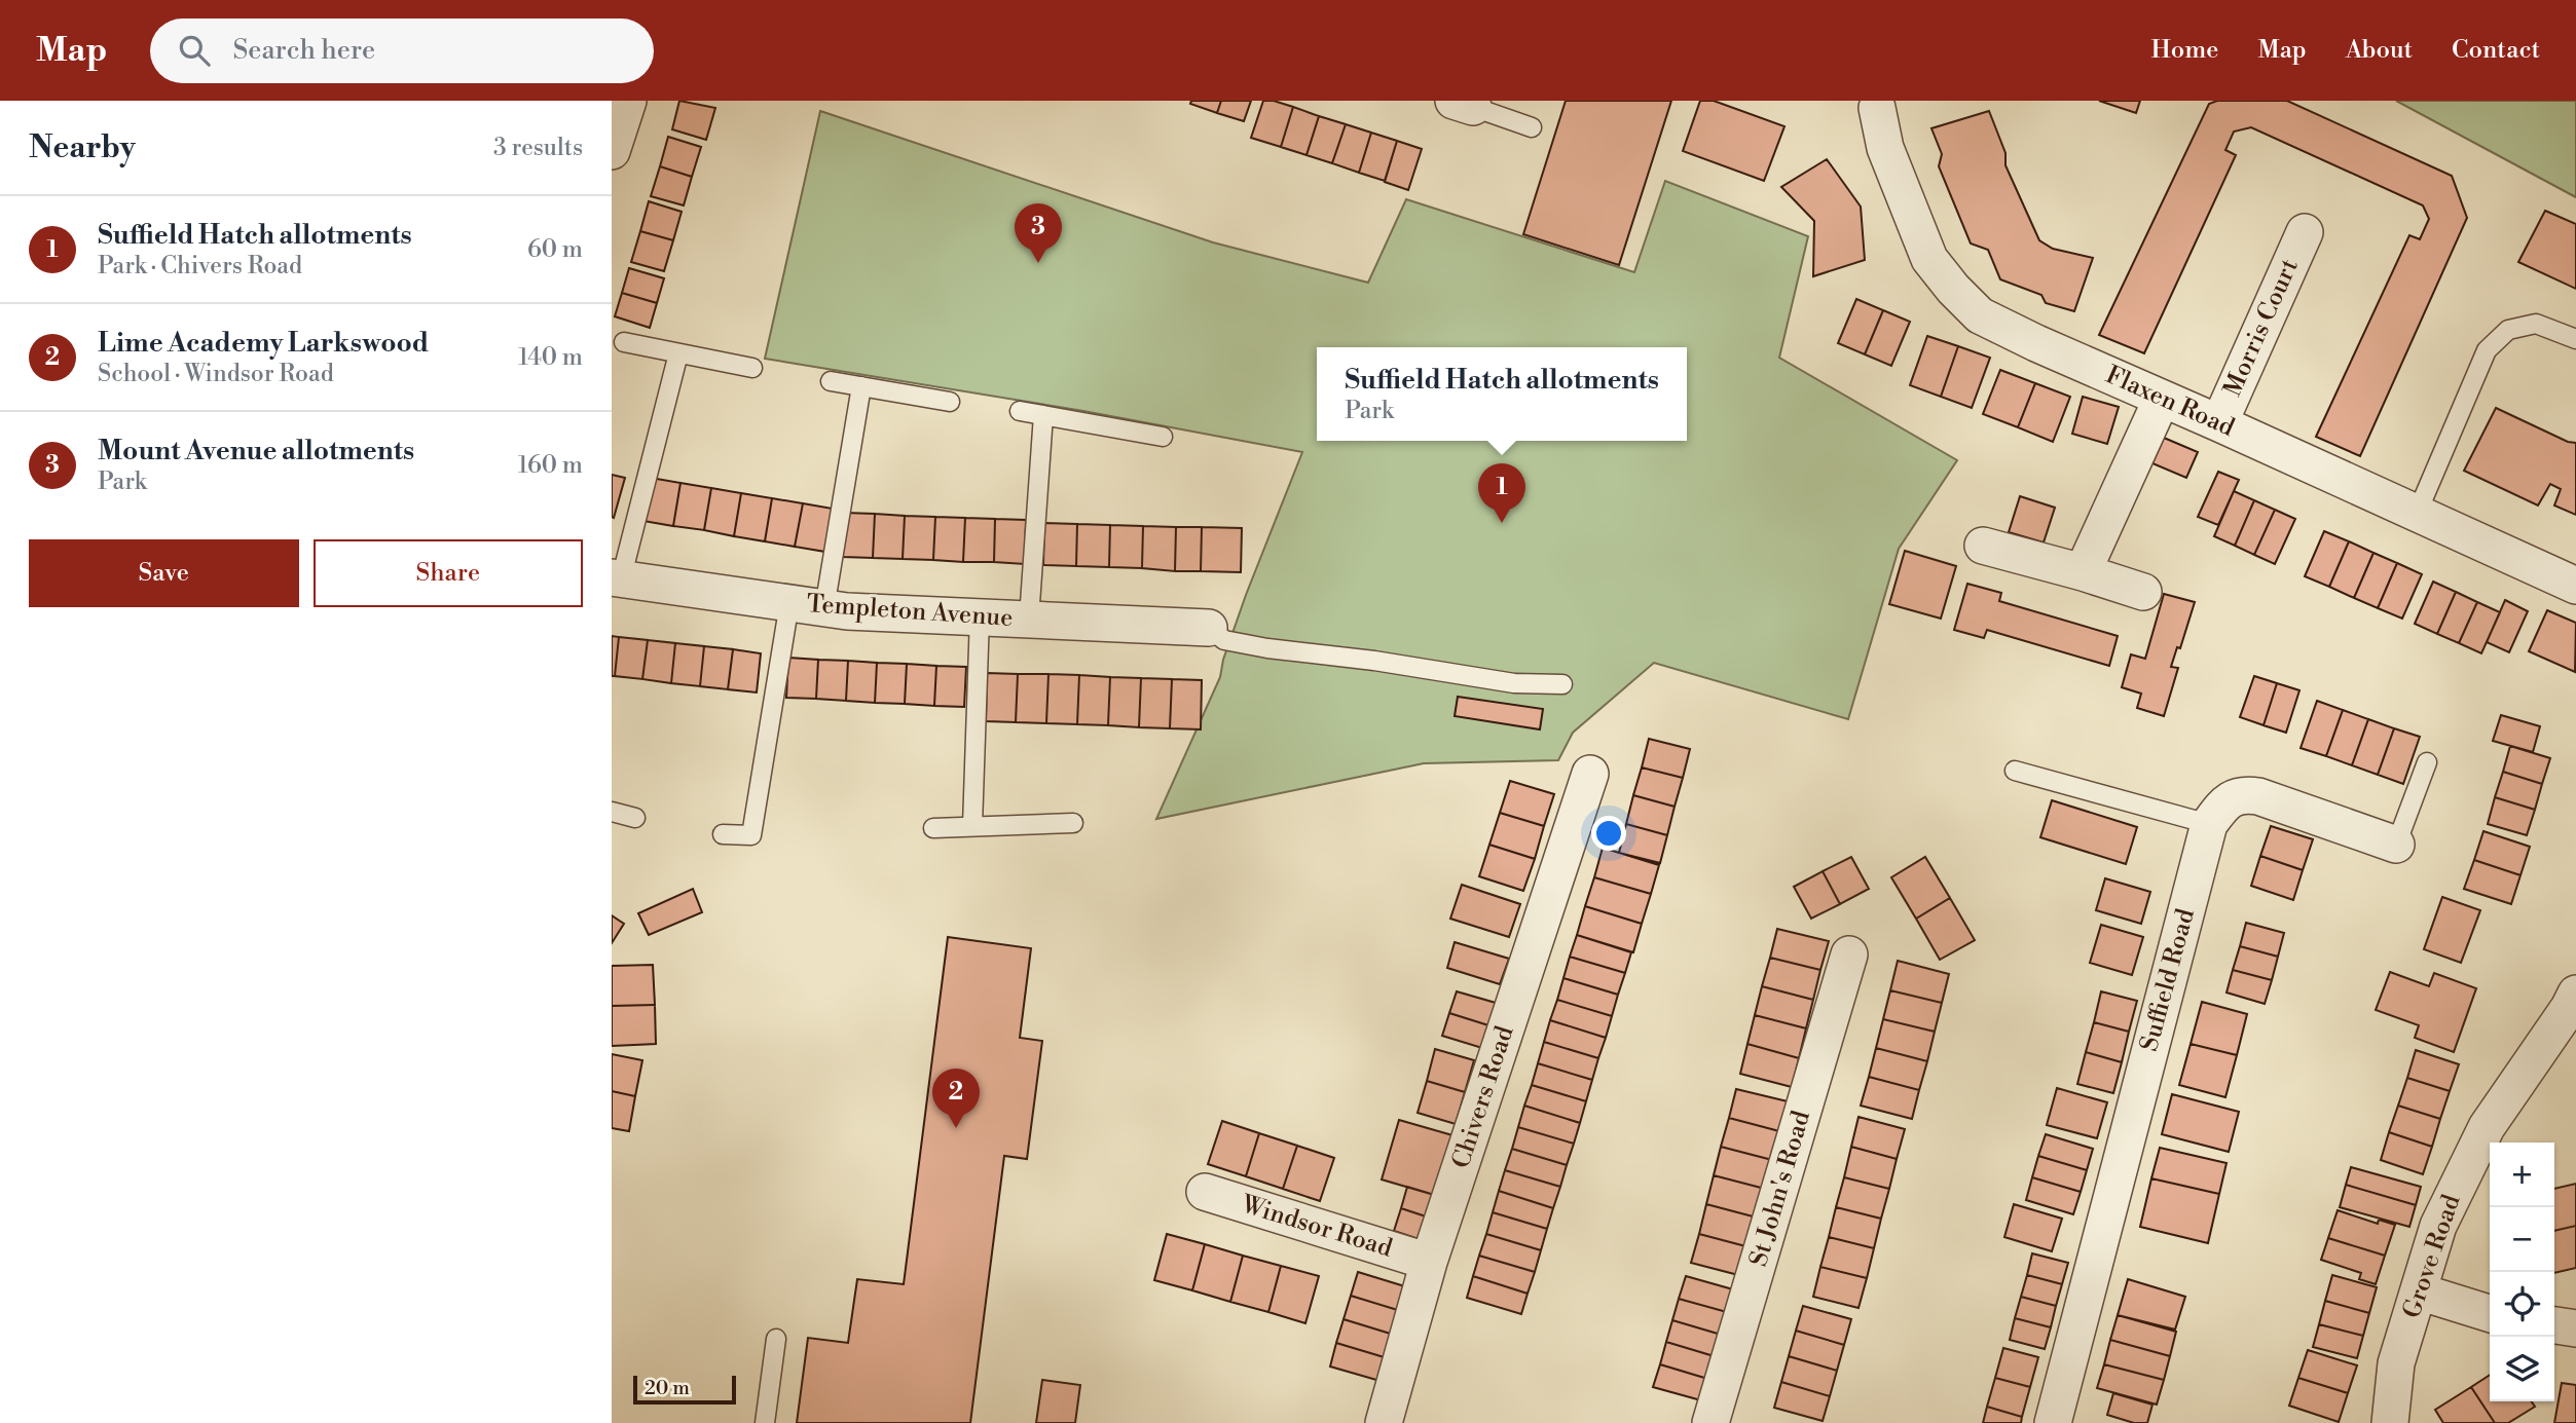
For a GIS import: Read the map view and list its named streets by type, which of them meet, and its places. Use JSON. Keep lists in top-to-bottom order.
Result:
{
  "streets": {
    "street": [
      "Morris Court",
      "Flaxen Road",
      "Templeton Avenue",
      "Suffield Road",
      "Chivers Road",
      "St John's Road",
      "Windsor Road",
      "Grove Road"
    ]
  },
  "crossings": [
    ["Morris Court", "Flaxen Road"],
    ["Chivers Road", "Windsor Road"]
  ],
  "scale_bar": "20 m",
  "page": {
    "header": "Map",
    "search": "Search here",
    "nav": [
      "Home",
      "Map",
      "About",
      "Contact"
    ],
    "heading": ["Nearby", "3 results"],
    "list": [
      {
        "mark": "1",
        "name": "Suffield Hatch allotments",
        "note": "Park · Chivers Road",
        "value": "60 m"
      },
      {
        "mark": "2",
        "name": "Lime Academy Larkswood",
        "note": "School · Windsor Road",
        "value": "140 m"
      },
      {
        "mark": "3",
        "name": "Mount Avenue allotments",
        "note": "Park",
        "value": "160 m"
      }
    ],
    "pins": ["3", "1", "2"],
    "popup": ["Suffield Hatch allotments", "Park"],
    "buttons": ["Save", "Share"],
    "map_buttons": ["+", "−"],
    "scale": "20 m"
  }
}
